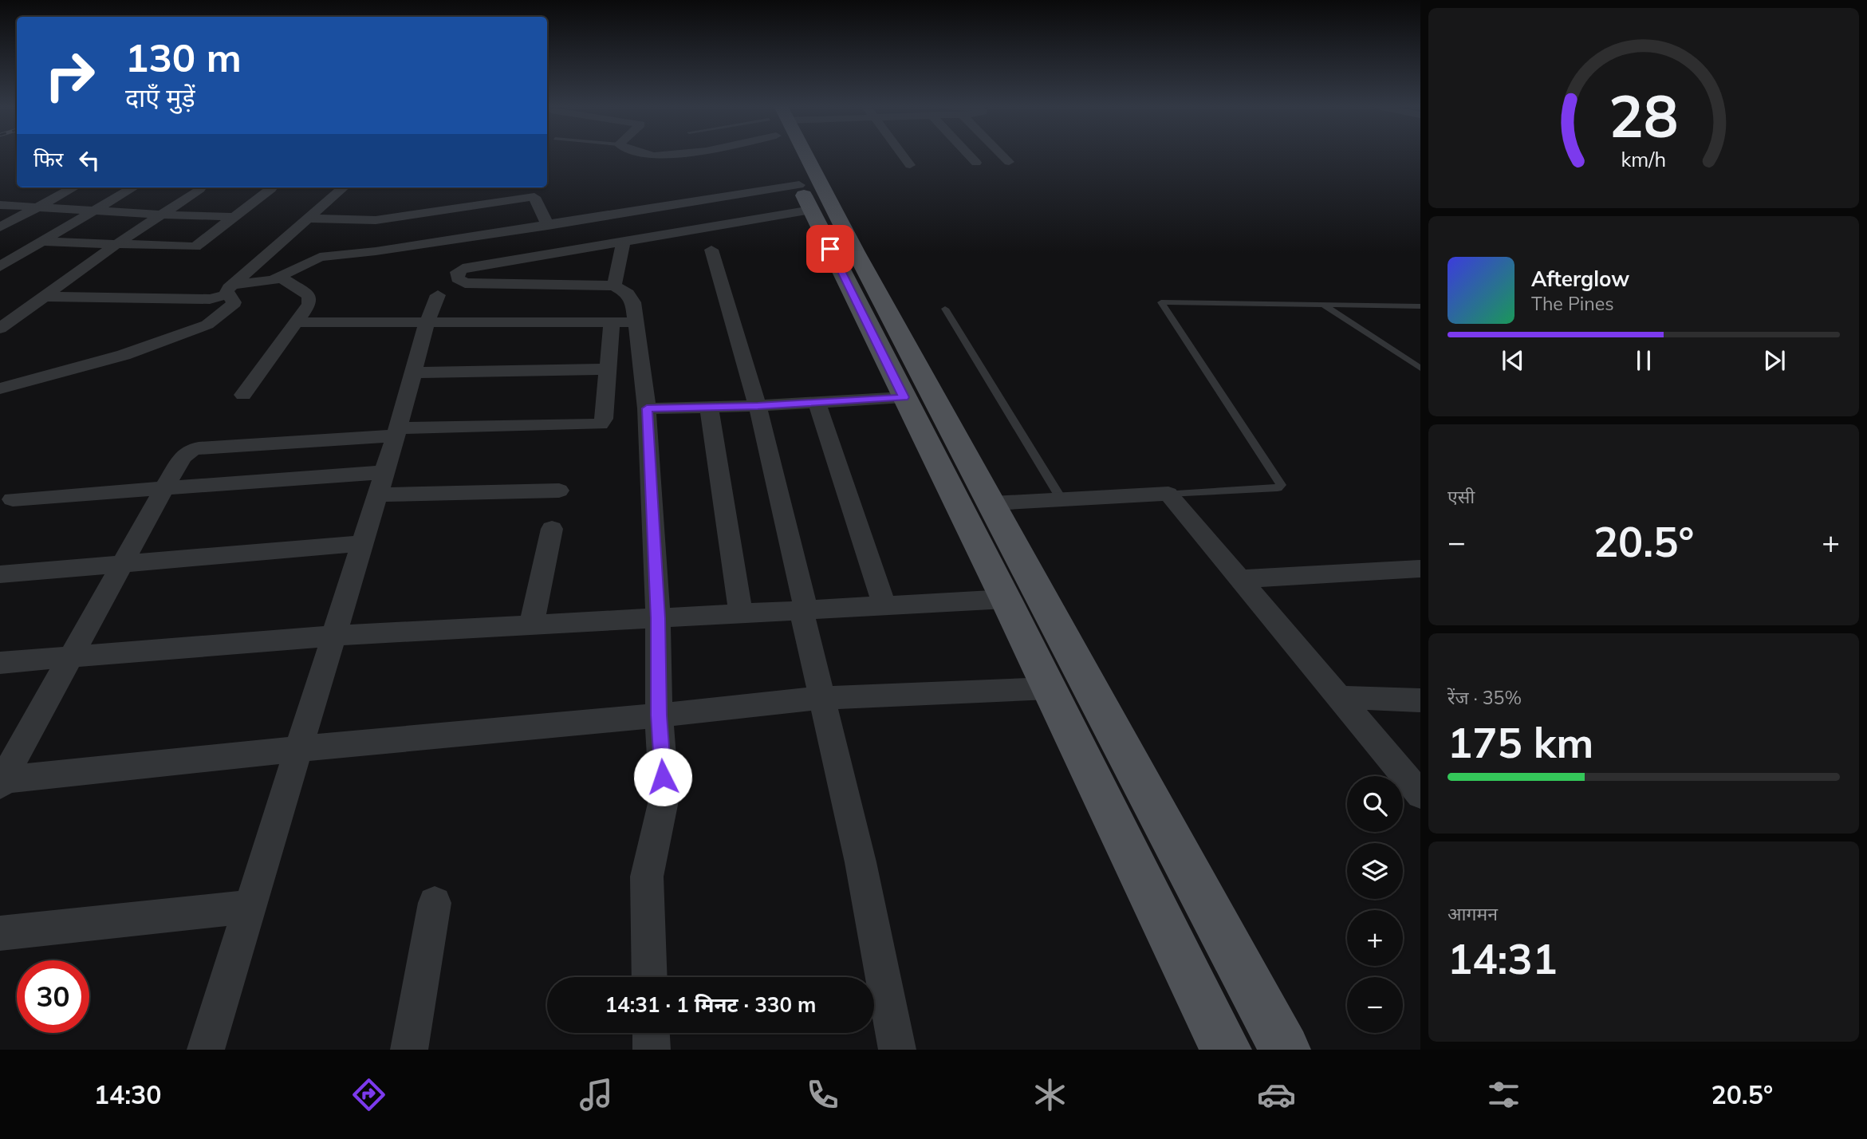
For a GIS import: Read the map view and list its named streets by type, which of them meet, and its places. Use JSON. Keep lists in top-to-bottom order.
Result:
{
  "page": {
    "turn": ["130 m", "दाएँ मुड़ें"],
    "then": "फिर",
    "song": ["Afterglow", "The Pines"],
    "tile": [
      "एसी",
      ["रेंज · 35%", "175 km"],
      ["आगमन", "14:31"]
    ],
    "heat": ["−", "20.5°", "+"],
    "map_buttons": ["+", "−"],
    "limit": "30",
    "trip": "14:31 · 1 मिनट · 330 m",
    "tabs": ["14:30", "20.5°"],
    "gauge": ["28", "km/h"]
  }
}
